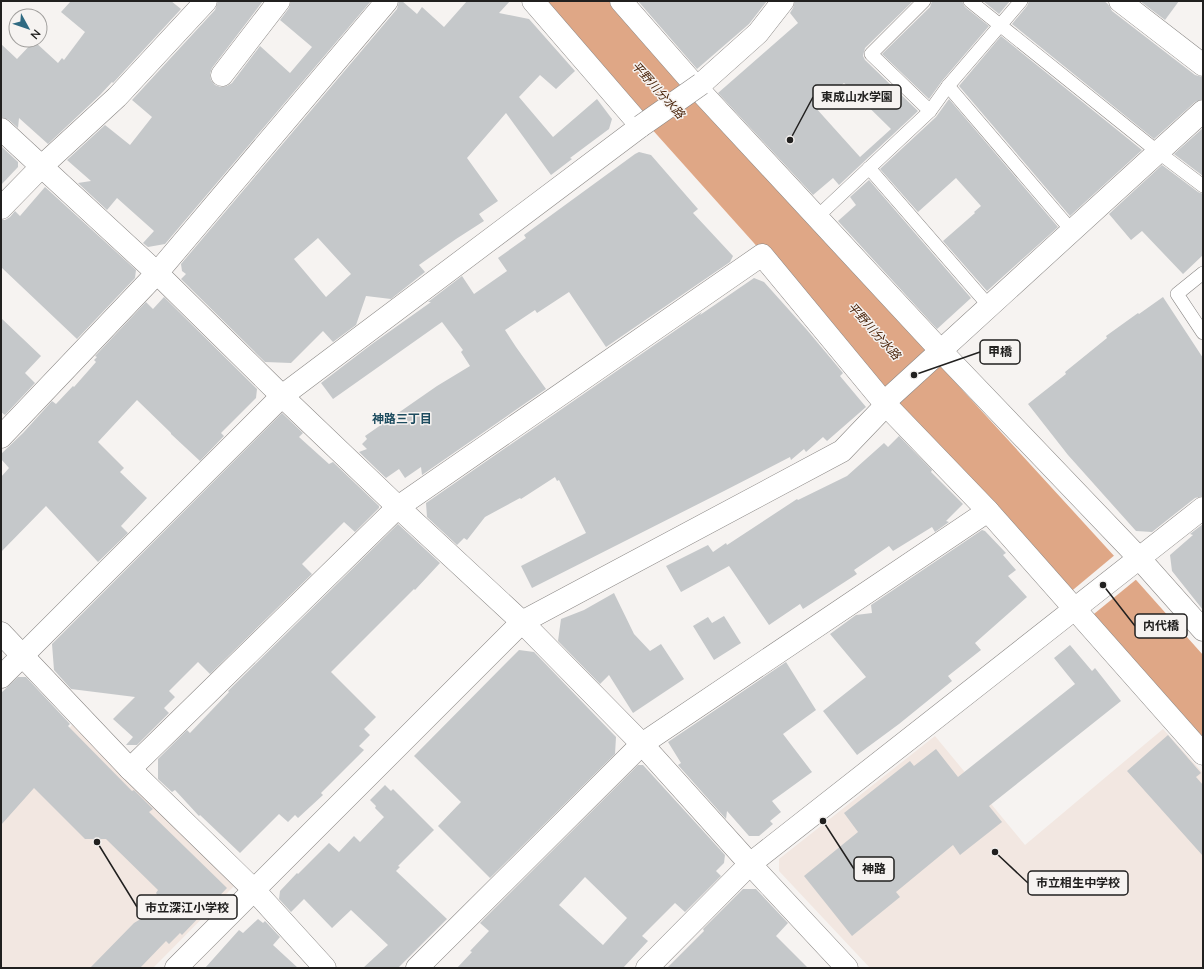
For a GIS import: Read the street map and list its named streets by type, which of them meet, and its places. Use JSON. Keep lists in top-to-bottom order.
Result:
{
  "districts": ["神路三丁目"],
  "water": ["平野川分水路"],
  "places": [
    "東成山水学園",
    "甲橋",
    "内代橋",
    "神路",
    "市立深江小学校",
    "市立相生中学校"
  ],
  "north": "bottom right"
}
